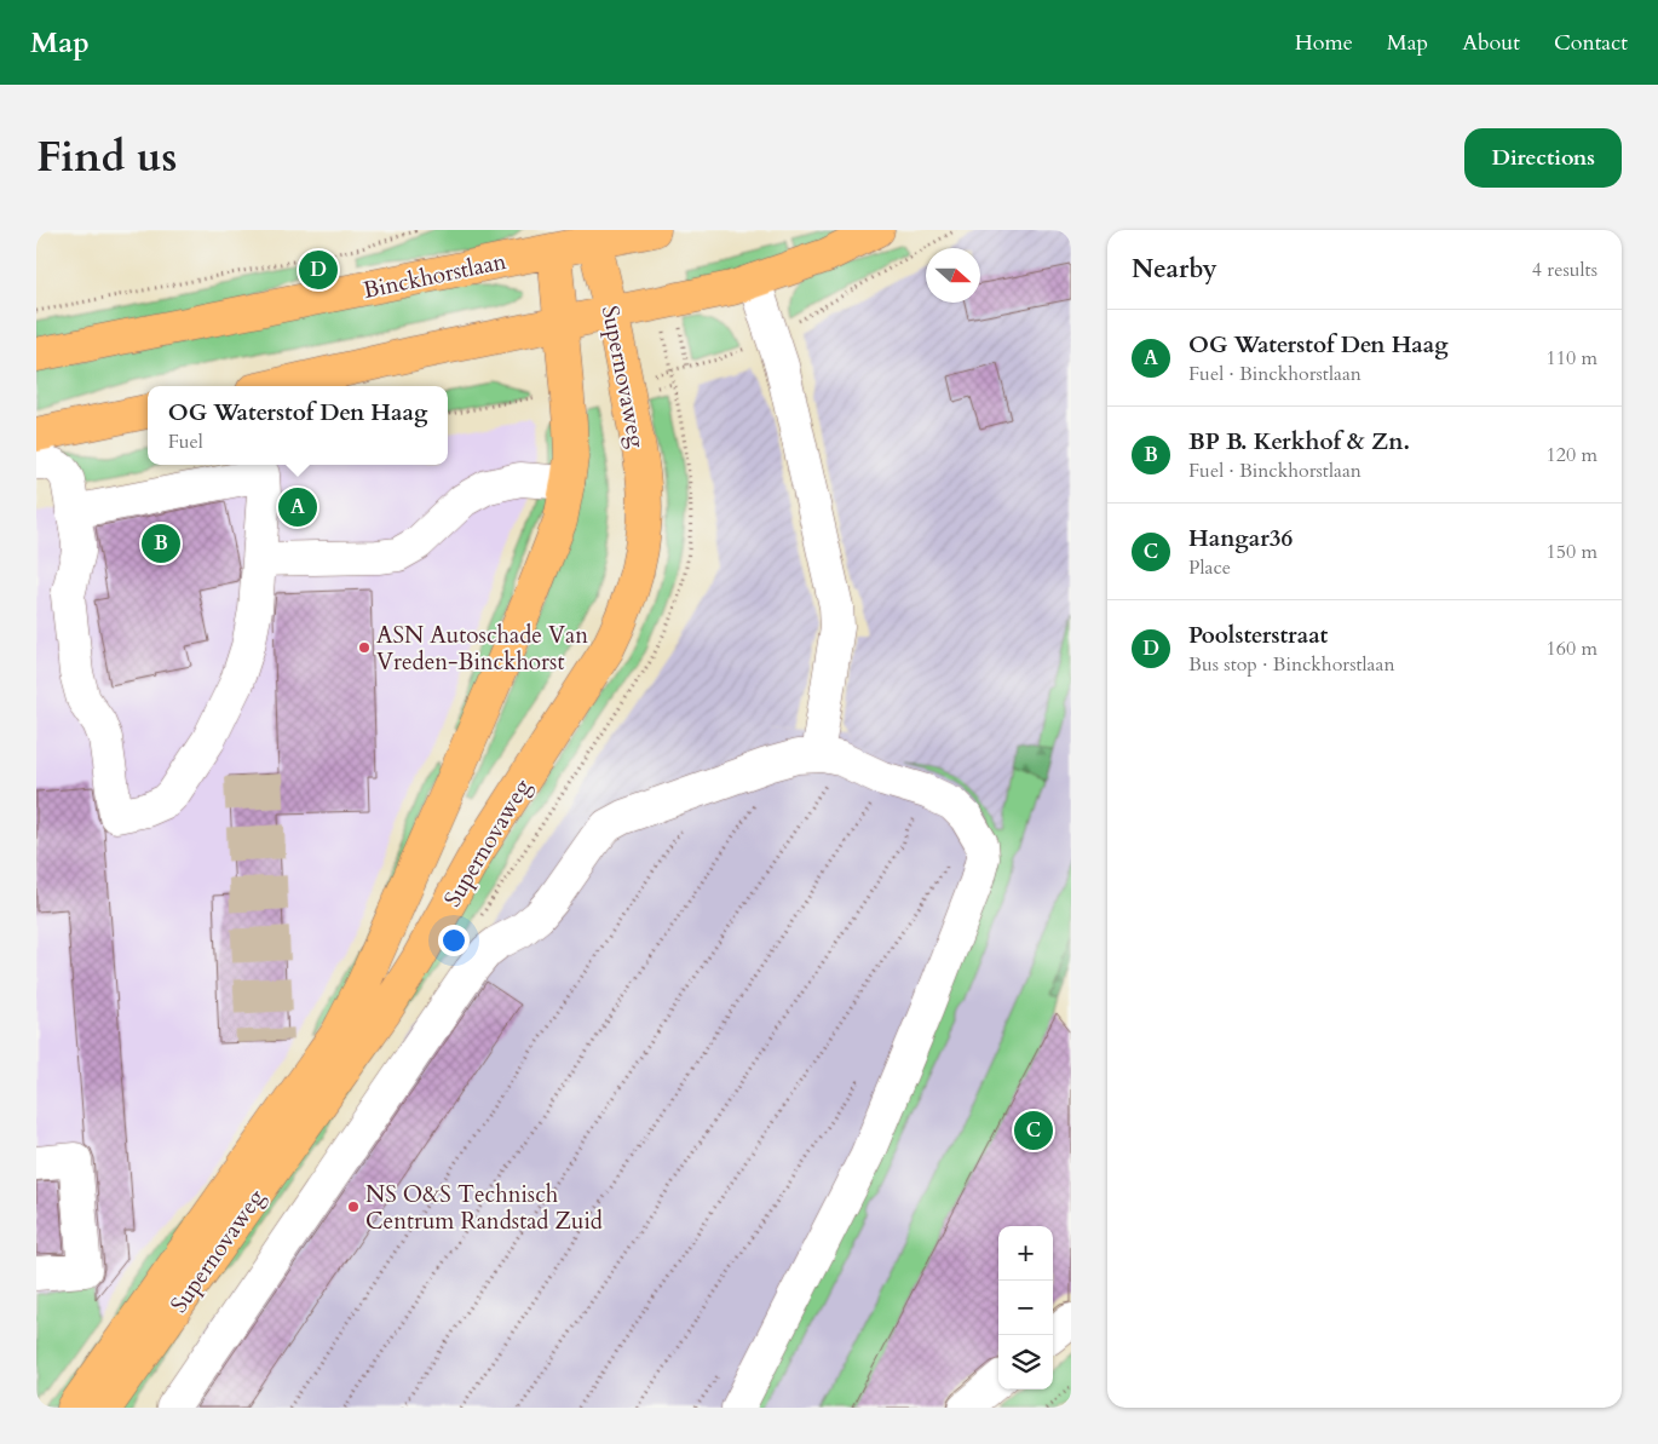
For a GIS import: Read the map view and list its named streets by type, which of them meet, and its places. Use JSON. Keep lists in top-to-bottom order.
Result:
{
  "streets": {
    "main road": ["Binckhorstlaan", "Supernovaweg"]
  },
  "crossings": [
    ["Binckhorstlaan", "Supernovaweg"]
  ],
  "places": ["ASN Autoschade Van Vreden-Binckhorst", "NS O&S Technisch Centrum Randstad Zuid"],
  "north": "right",
  "page": {
    "header": "Map",
    "nav": [
      "Home",
      "Map",
      "About",
      "Contact"
    ],
    "title": "Find us",
    "buttons": "Directions",
    "heading": ["Nearby", "4 results"],
    "pins": [
      "D",
      "A",
      "B",
      "C"
    ],
    "list": [
      {
        "mark": "A",
        "name": "OG Waterstof Den Haag",
        "note": "Fuel · Binckhorstlaan",
        "value": "110 m"
      },
      {
        "mark": "B",
        "name": "BP B. Kerkhof & Zn.",
        "note": "Fuel · Binckhorstlaan",
        "value": "120 m"
      },
      {
        "mark": "C",
        "name": "Hangar36",
        "note": "Place",
        "value": "150 m"
      },
      {
        "mark": "D",
        "name": "Poolsterstraat",
        "note": "Bus stop · Binckhorstlaan",
        "value": "160 m"
      }
    ],
    "popup": ["OG Waterstof Den Haag", "Fuel"],
    "map_buttons": ["+", "−"]
  }
}
